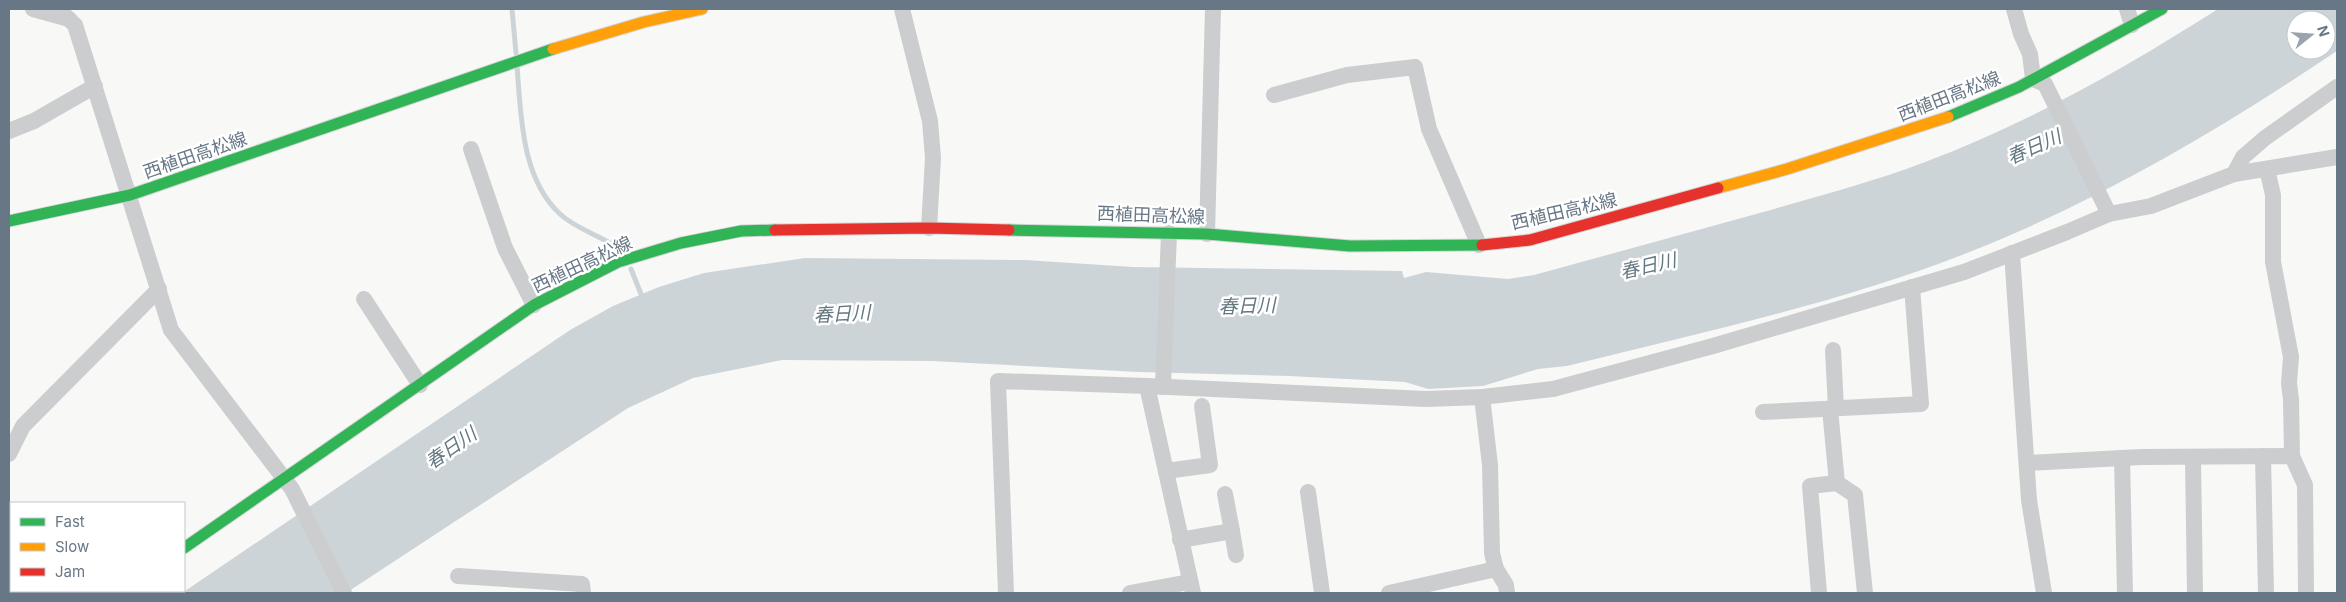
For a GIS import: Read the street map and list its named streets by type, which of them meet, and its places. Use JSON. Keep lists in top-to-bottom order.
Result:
{
  "streets": {
    "main road": ["西植田高松線"]
  },
  "water": ["春日川"],
  "legend": ["Fast", "Slow", "Jam"],
  "north": "right"
}
